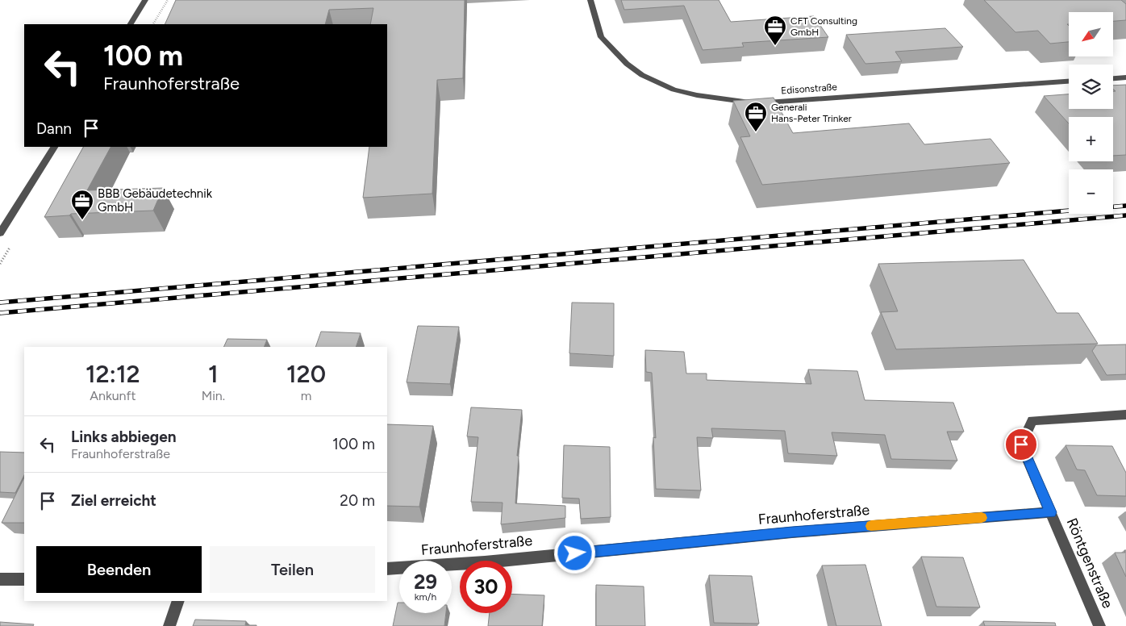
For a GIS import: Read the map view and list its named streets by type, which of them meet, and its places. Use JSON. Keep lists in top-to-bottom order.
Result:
{
  "streets": {
    "street": ["Edisonstraße", "Fraunhoferstraße", "Röntgenstraße"]
  },
  "crossings": [
    ["Fraunhoferstraße", "Röntgenstraße"]
  ],
  "places": {
    "office": ["CFT Consulting GmbH", "Generali Hans-Peter Trinker", "BBB Gebäudetechnik GmbH"]
  },
  "north": "bottom left",
  "page": {
    "map_buttons": ["+", "−"],
    "turn": ["100 m", "Fraunhoferstraße"],
    "then": "Dann",
    "eta": [
      "12:12",
      "Ankunft",
      "1",
      "Min.",
      "120",
      "m"
    ],
    "list": [
      {
        "name": "Links abbiegen",
        "note": "Fraunhoferstraße",
        "value": "100 m"
      },
      {
        "name": "Ziel erreicht",
        "value": "20 m"
      }
    ],
    "buttons": ["Beenden", "Teilen"],
    "speed": "29 km/h",
    "limit": "30"
  }
}
